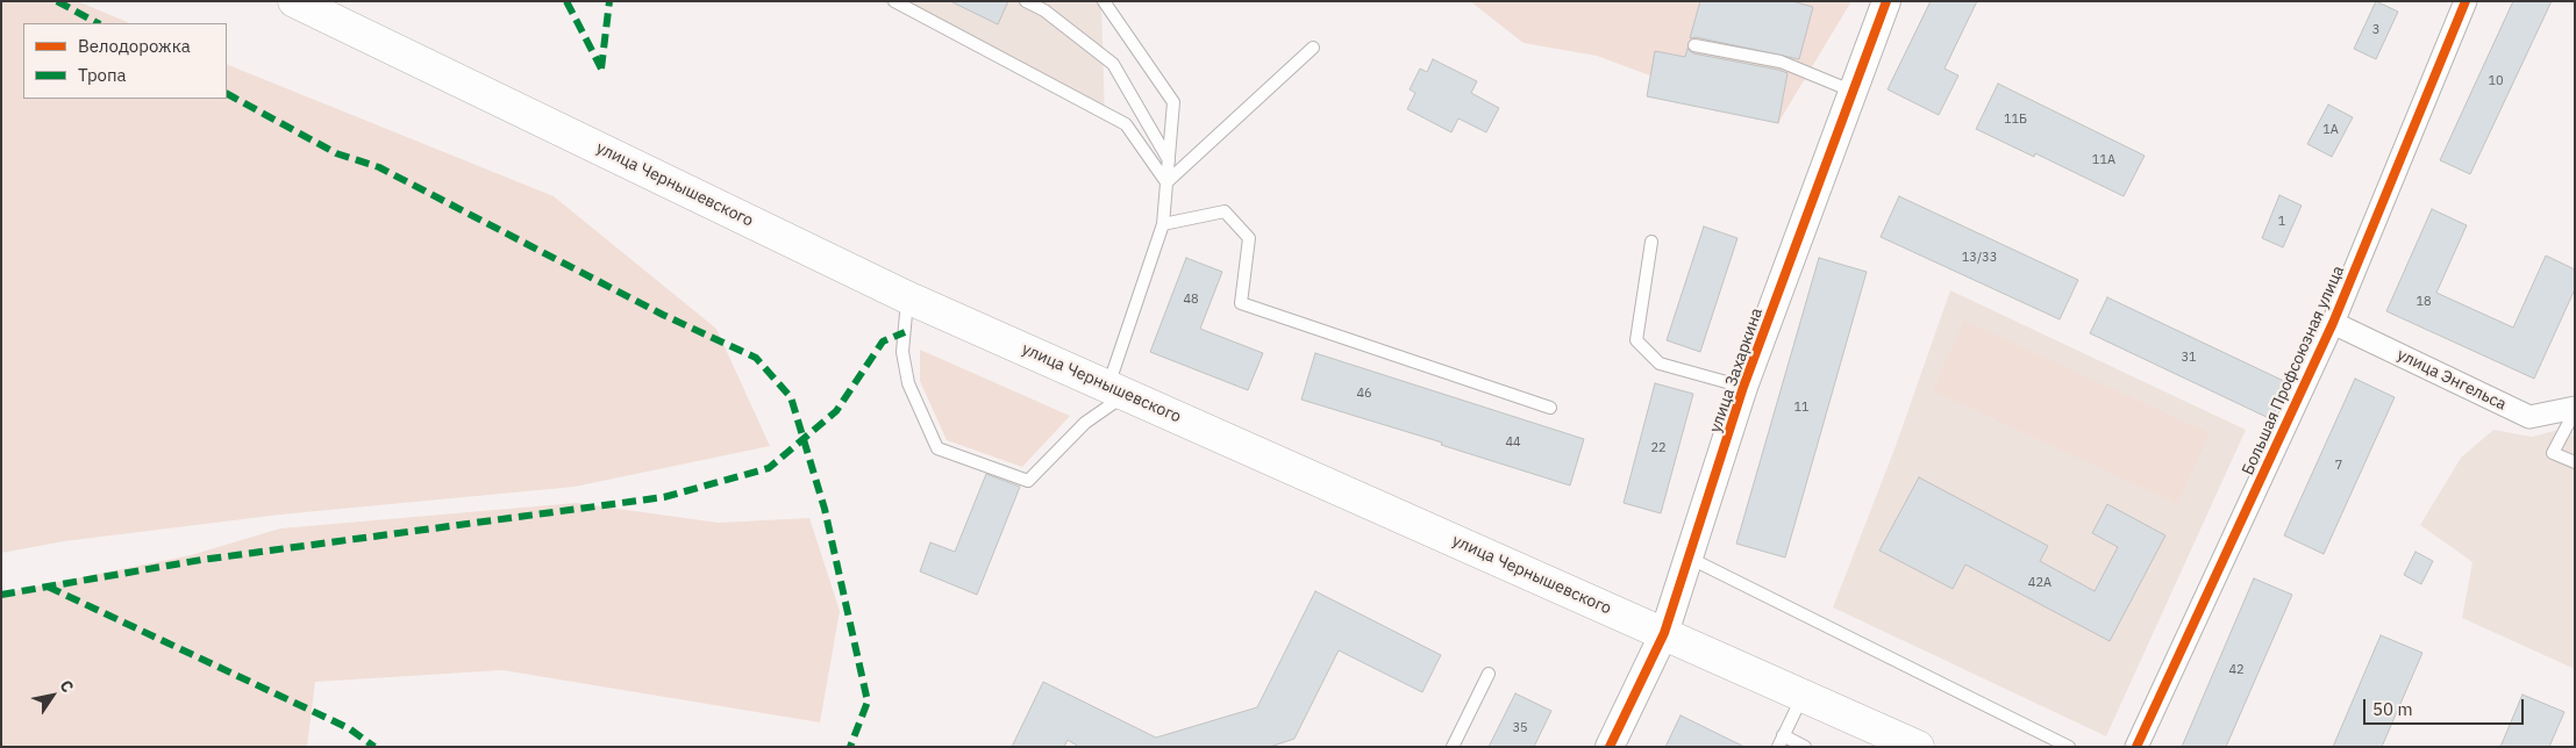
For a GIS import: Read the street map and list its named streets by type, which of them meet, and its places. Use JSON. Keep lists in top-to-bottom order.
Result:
{
  "streets": {
    "main road": ["улица Чернышевского"],
    "street": ["улица Захаркина", "Большая Профсоюзная улица", "улица Энгельса"]
  },
  "crossings": [
    ["улица Чернышевского", "улица Захаркина"],
    ["Большая Профсоюзная улица", "улица Энгельса"]
  ],
  "house_numbers": [
    "3",
    "10",
    "11Б",
    "1А",
    "11А",
    "1",
    "13/33",
    "48",
    "18",
    "31",
    "46",
    "11",
    "44",
    "22",
    "7",
    "42А",
    "42",
    "35"
  ],
  "legend": ["Велодорожка", "Тропа"],
  "scale_bar": "50 m",
  "north": "top right"
}
